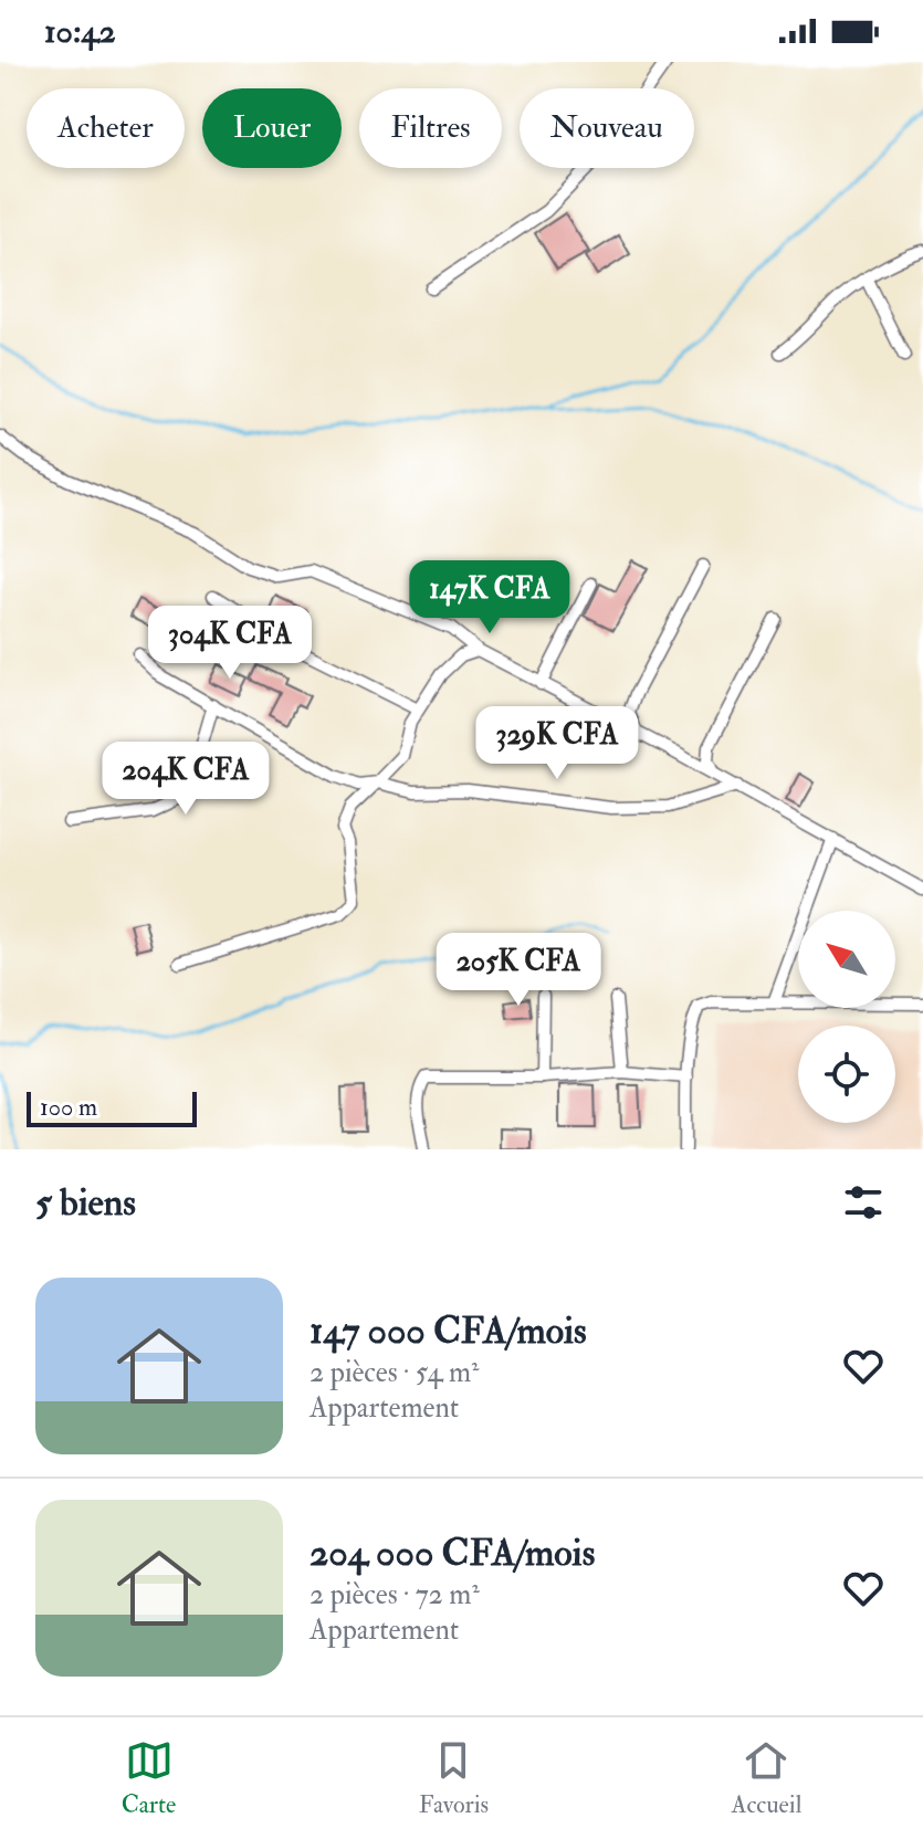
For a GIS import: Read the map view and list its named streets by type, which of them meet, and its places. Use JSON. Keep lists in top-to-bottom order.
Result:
{
  "scale_bar": "100 m",
  "north": "top left",
  "page": {
    "status": "10:42",
    "chip": [
      "Acheter",
      "Louer",
      "Filtres",
      "Nouveau"
    ],
    "price": [
      "147K CFA",
      "304K CFA",
      "329K CFA",
      "204K CFA",
      "205K CFA"
    ],
    "scale": "100 m",
    "heading": "5 biens",
    "list": [
      {
        "name": "147 000 CFA/mois",
        "note": "2 pièces · 54 m² · Appartement"
      },
      {
        "name": "204 000 CFA/mois",
        "note": "2 pièces · 72 m² · Appartement"
      }
    ],
    "tabs": ["Carte", "Favoris", "Accueil"]
  }
}
